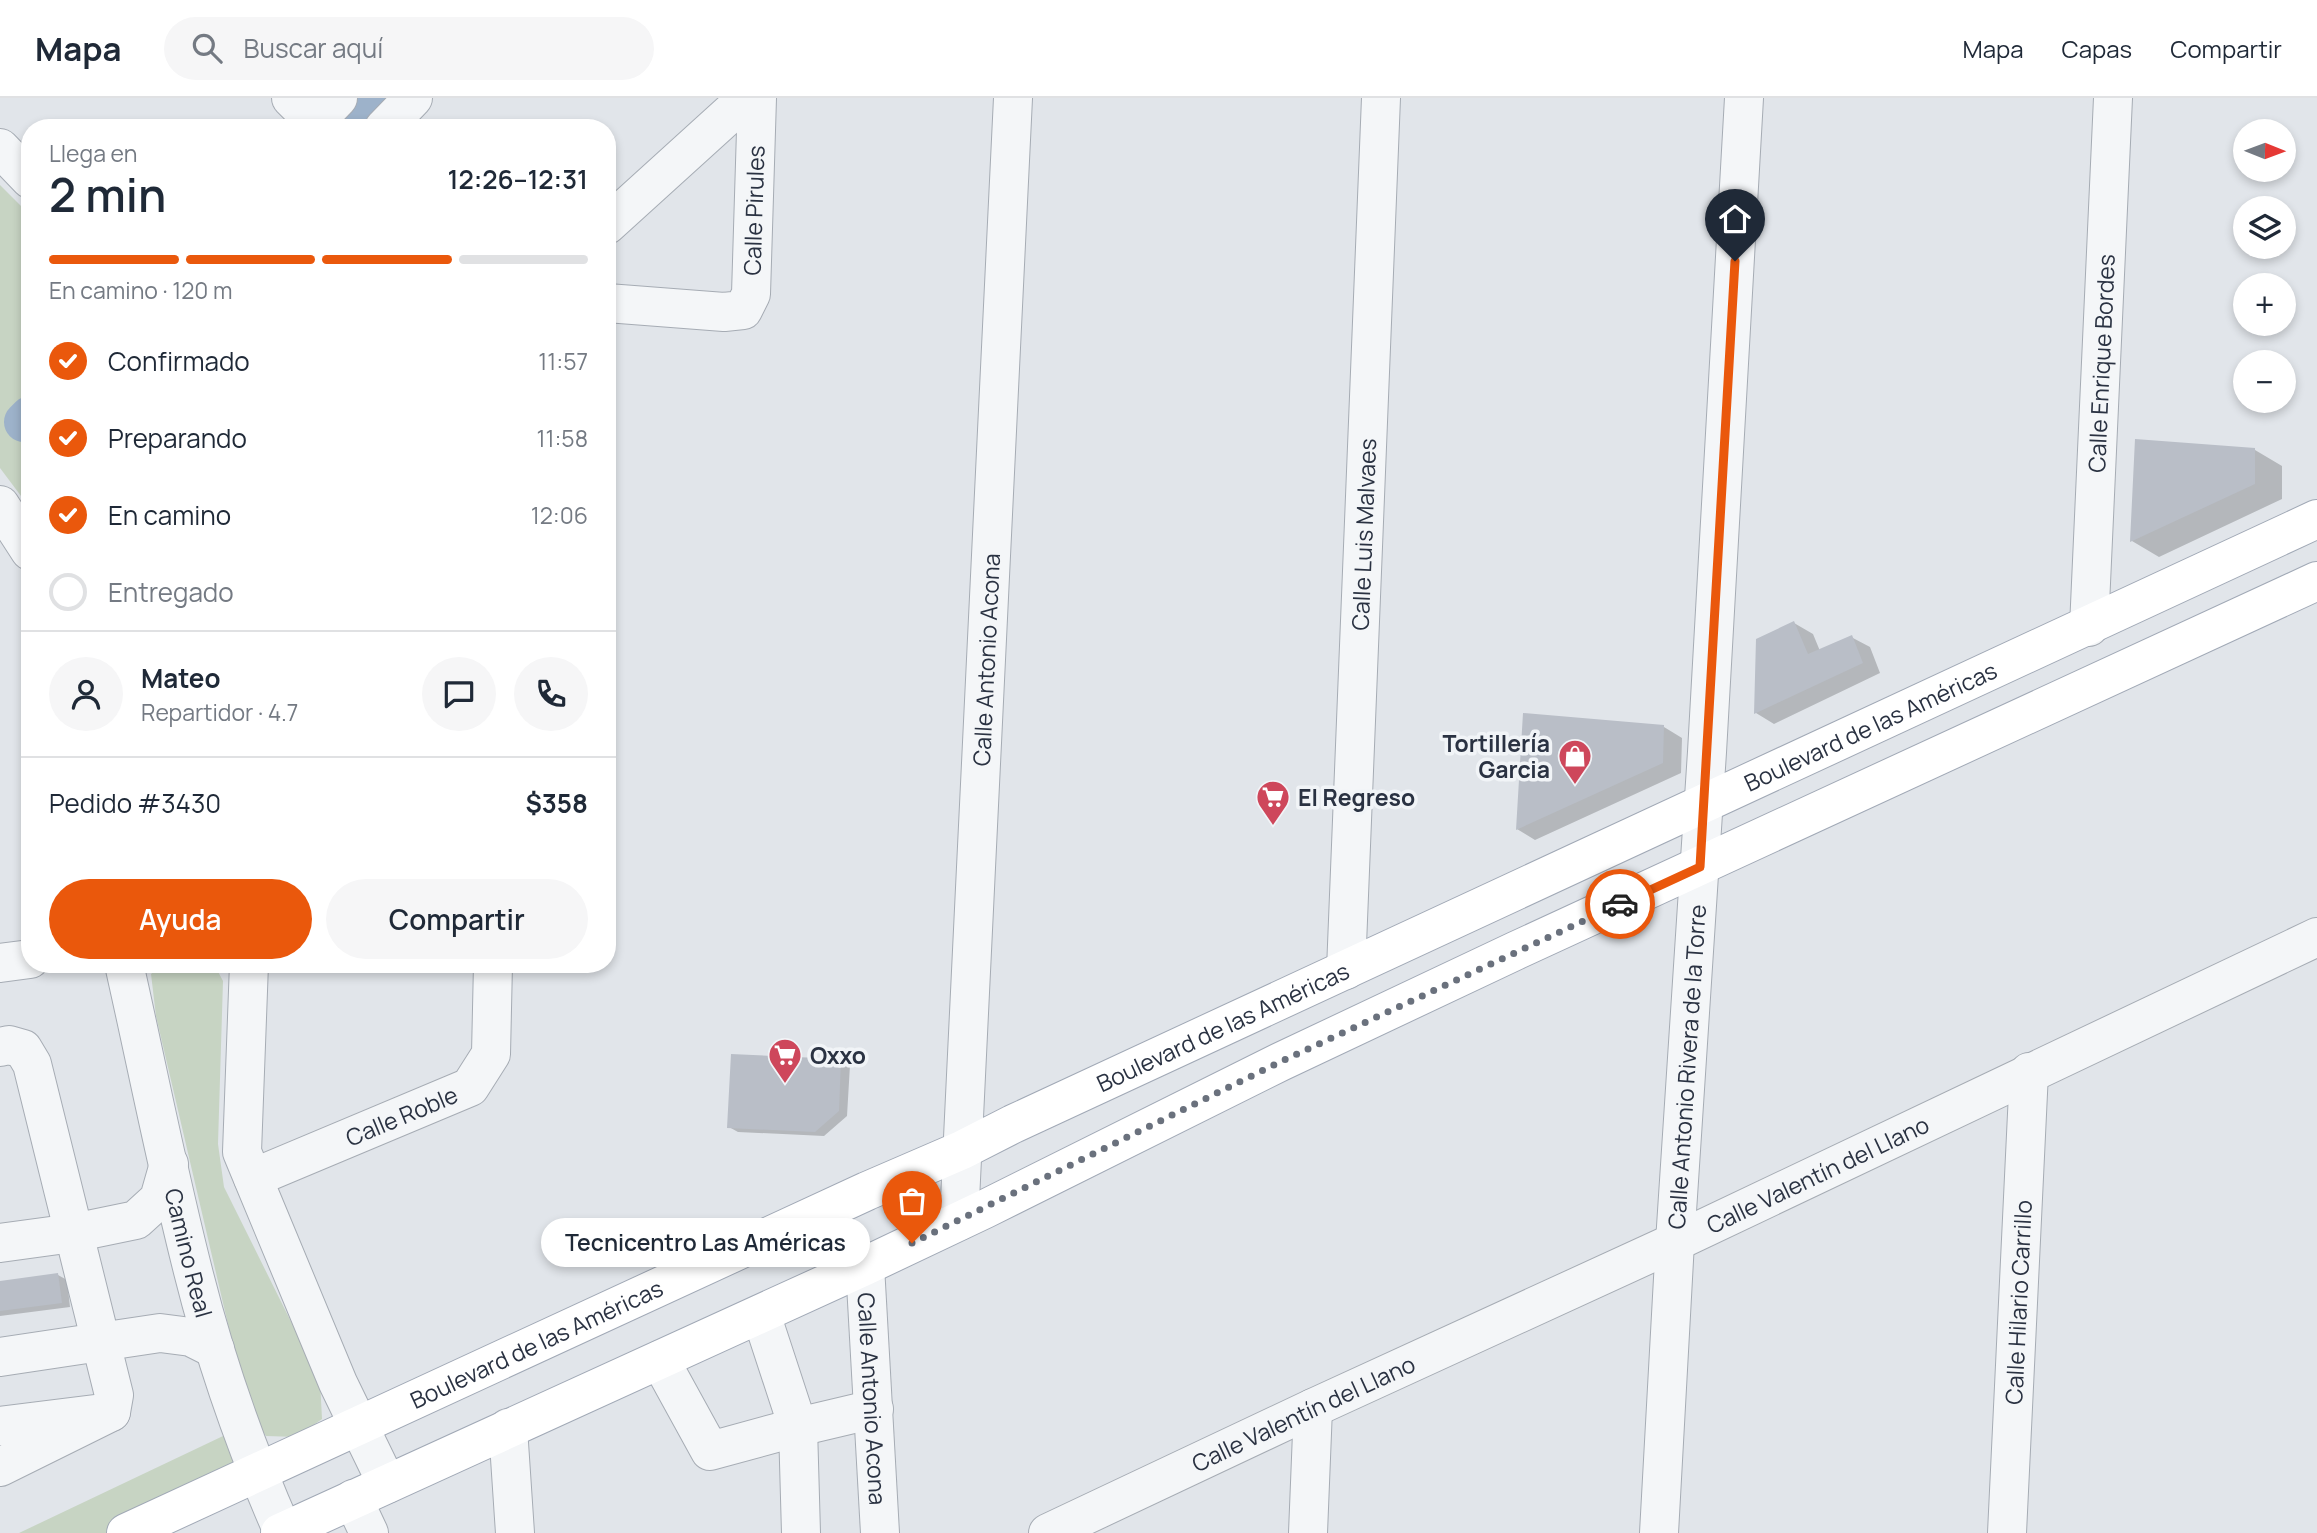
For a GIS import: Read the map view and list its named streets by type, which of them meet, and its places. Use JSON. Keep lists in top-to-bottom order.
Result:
{
  "streets": {
    "main road": ["Boulevard de las Américas"],
    "street": [
      "Calle Pirules",
      "Calle Enrique Bordes",
      "Calle Luis Malvaes",
      "Calle Antonio Acona",
      "Calle Antonio Rivera de la Torre",
      "Calle Roble",
      "Calle Valentín del Llano",
      "Camino Real",
      "Calle Hilario Carrillo"
    ]
  },
  "crossings": [
    ["Calle Enrique Bordes", "Boulevard de las Américas"],
    ["Calle Luis Malvaes", "Boulevard de las Américas"],
    ["Calle Antonio Acona", "Boulevard de las Américas"],
    ["Boulevard de las Américas", "Calle Antonio Rivera de la Torre"],
    ["Boulevard de las Américas", "Camino Real"],
    ["Calle Antonio Rivera de la Torre", "Calle Valentín del Llano"],
    ["Calle Valentín del Llano", "Calle Hilario Carrillo"]
  ],
  "places": {
    "shop": ["Tortillería Garcia"],
    "supermarket": ["El Regreso", "Oxxo"],
    "other": ["Tecnicentro Las Américas"]
  },
  "north": "right",
  "page": {
    "header": "Mapa",
    "search": "Buscar aquí",
    "nav": ["Mapa", "Capas", "Compartir"],
    "map_buttons": ["+", "−"],
    "heading": ["2 min", "Llega en", "12:26–12:31"],
    "panel": [
      "Mateo",
      "Repartidor · 4.7",
      "Pedido #3430",
      "$358"
    ],
    "bar": "En camino · 120 m",
    "list": [
      ["Confirmado", "11:57"],
      ["Preparando", "11:58"],
      ["En camino", "12:06"],
      "Entregado"
    ],
    "buttons": ["Ayuda", "Compartir"],
    "bubble": "Tecnicentro Las Américas"
  }
}
